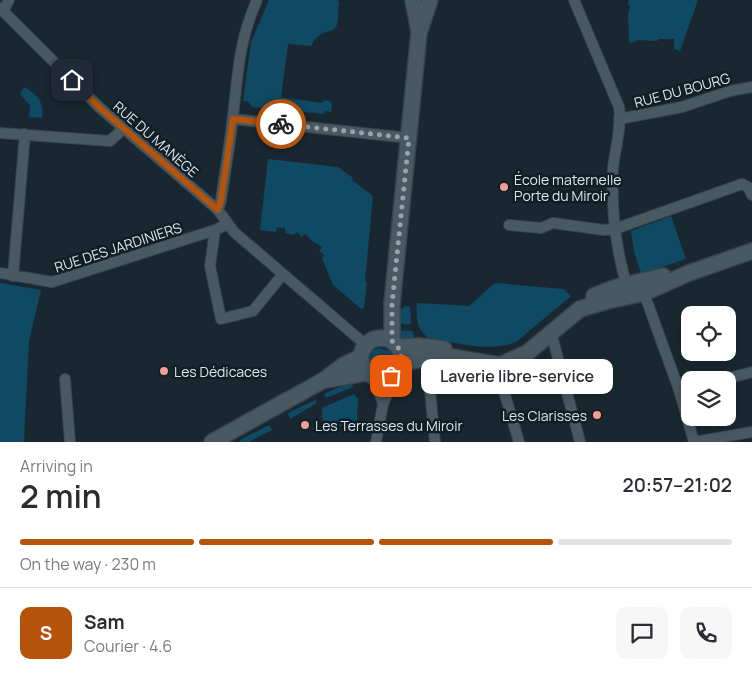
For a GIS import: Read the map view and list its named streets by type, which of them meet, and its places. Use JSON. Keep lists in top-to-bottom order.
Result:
{
  "streets": {
    "street": ["RUE DU BOURG", "RUE DU MANÈGE", "RUE DES JARDINIERS"]
  },
  "crossings": [
    ["RUE DU MANÈGE", "RUE DES JARDINIERS"]
  ],
  "places": [
    "École maternelle Porte du Miroir",
    "Les Dédicaces",
    "Laverie libre-service",
    "Les Clarisses",
    "Les Terrasses du Miroir"
  ],
  "page": {
    "bubble": "Laverie libre-service",
    "heading": ["2 min", "Arriving in", "20:57–21:02"],
    "panel": ["Sam", "Courier · 4.6"],
    "bar": "On the way · 230 m",
    "round": "S"
  }
}
